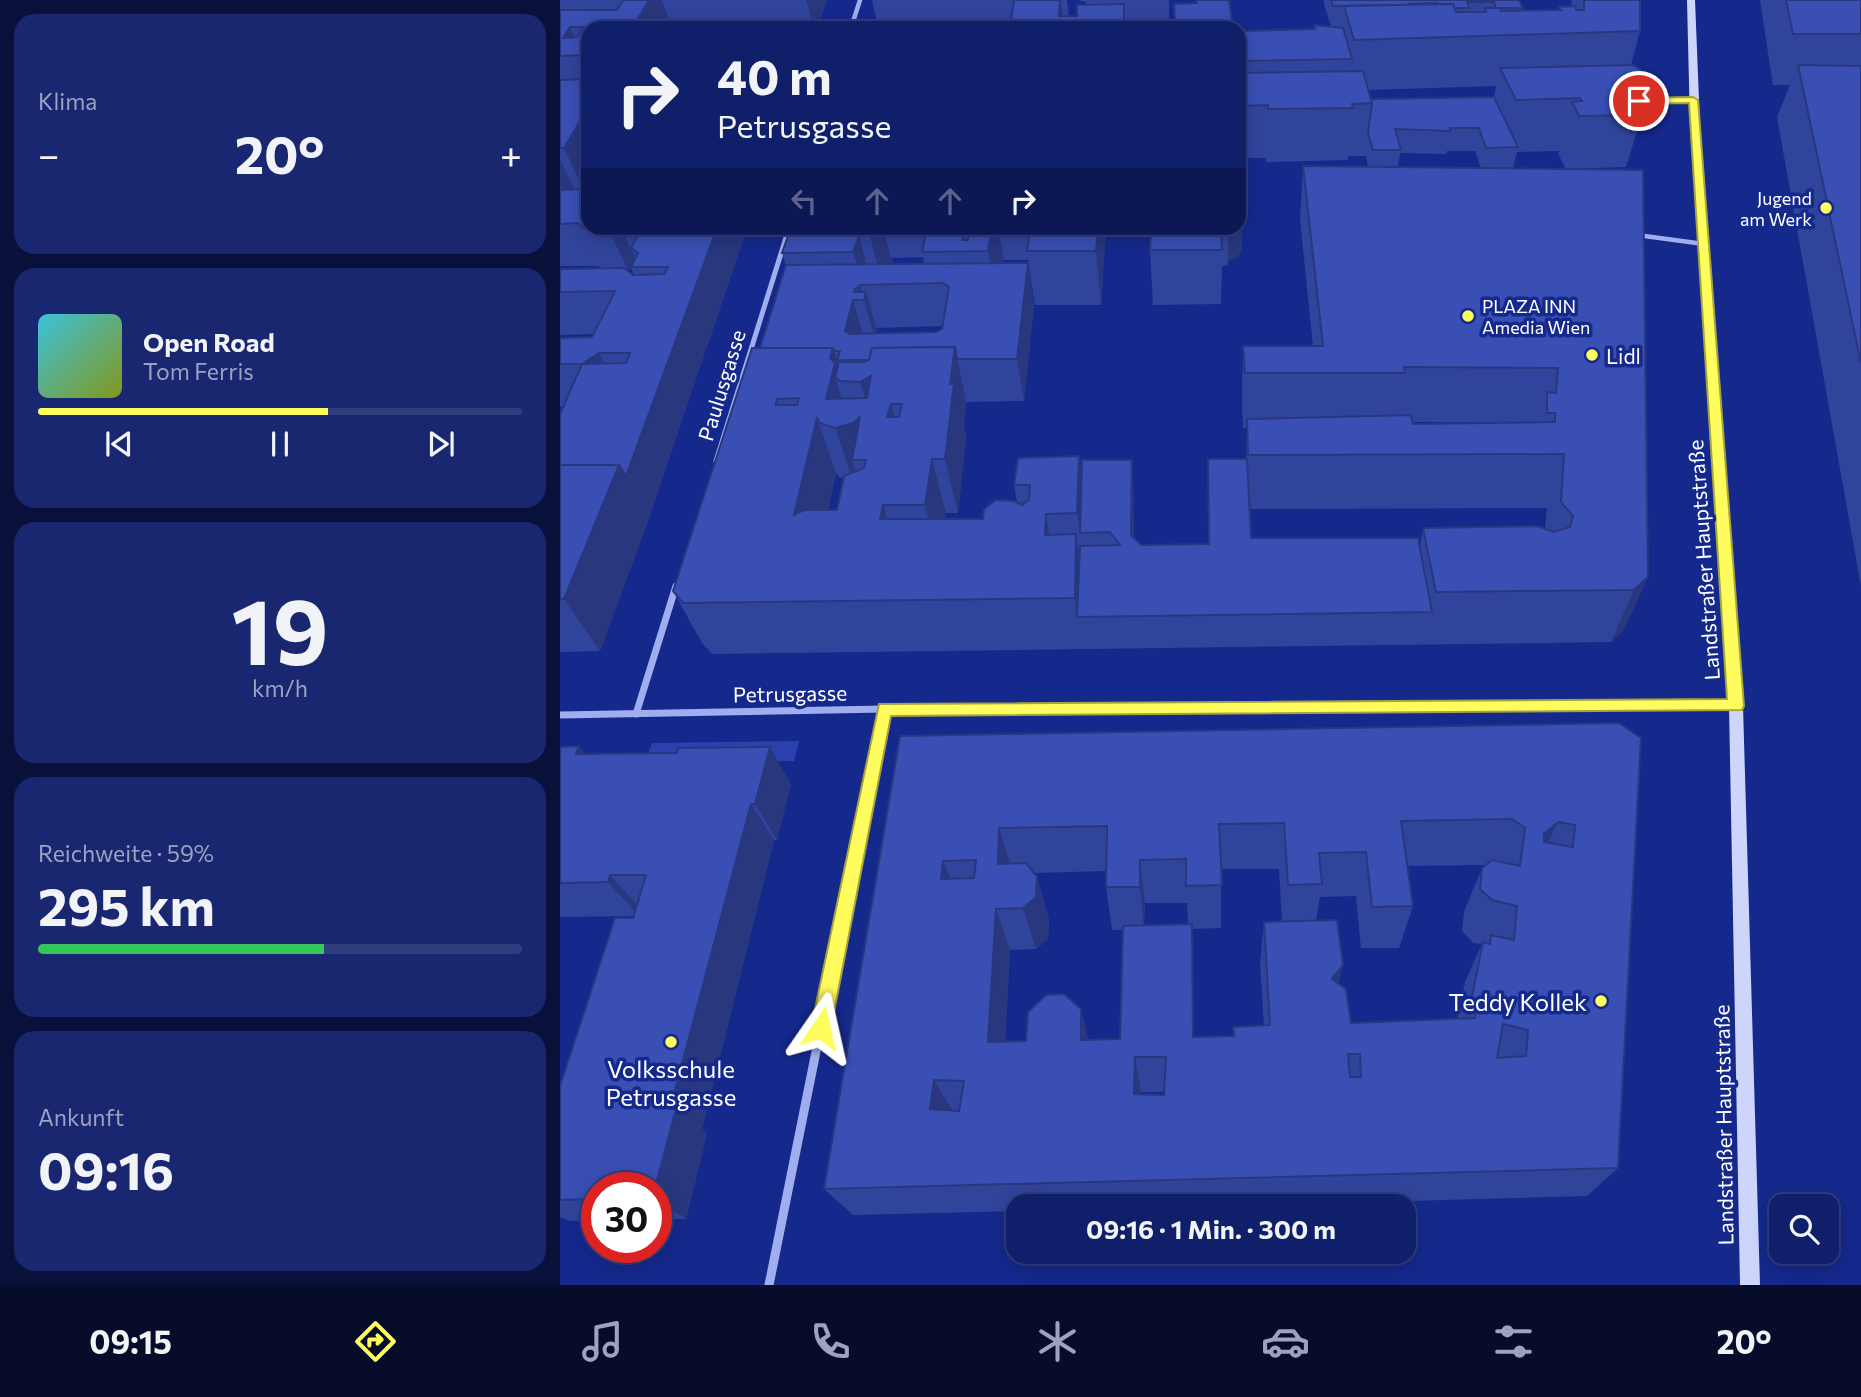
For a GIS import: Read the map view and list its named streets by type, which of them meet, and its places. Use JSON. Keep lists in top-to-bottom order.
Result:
{
  "streets": {
    "main road": ["Landstraßer Hauptstraße"],
    "street": ["Paulusgasse", "Petrusgasse"]
  },
  "crossings": [
    ["Landstraßer Hauptstraße", "Petrusgasse"]
  ],
  "places": [
    "Jugend am Werk",
    "PLAZA INN Amedia Wien",
    "Lidl",
    "Teddy Kollek",
    "Volksschule Petrusgasse"
  ],
  "page": {
    "tile": [
      "Klima",
      ["19", "km/h"],
      ["Reichweite · 59%", "295 km"],
      ["Ankunft", "09:16"]
    ],
    "turn": ["40 m", "Petrusgasse"],
    "heat": ["−", "20°", "+"],
    "song": ["Open Road", "Tom Ferris"],
    "limit": "30",
    "trip": "09:16 · 1 Min. · 300 m",
    "tabs": ["09:15", "20°"]
  }
}
